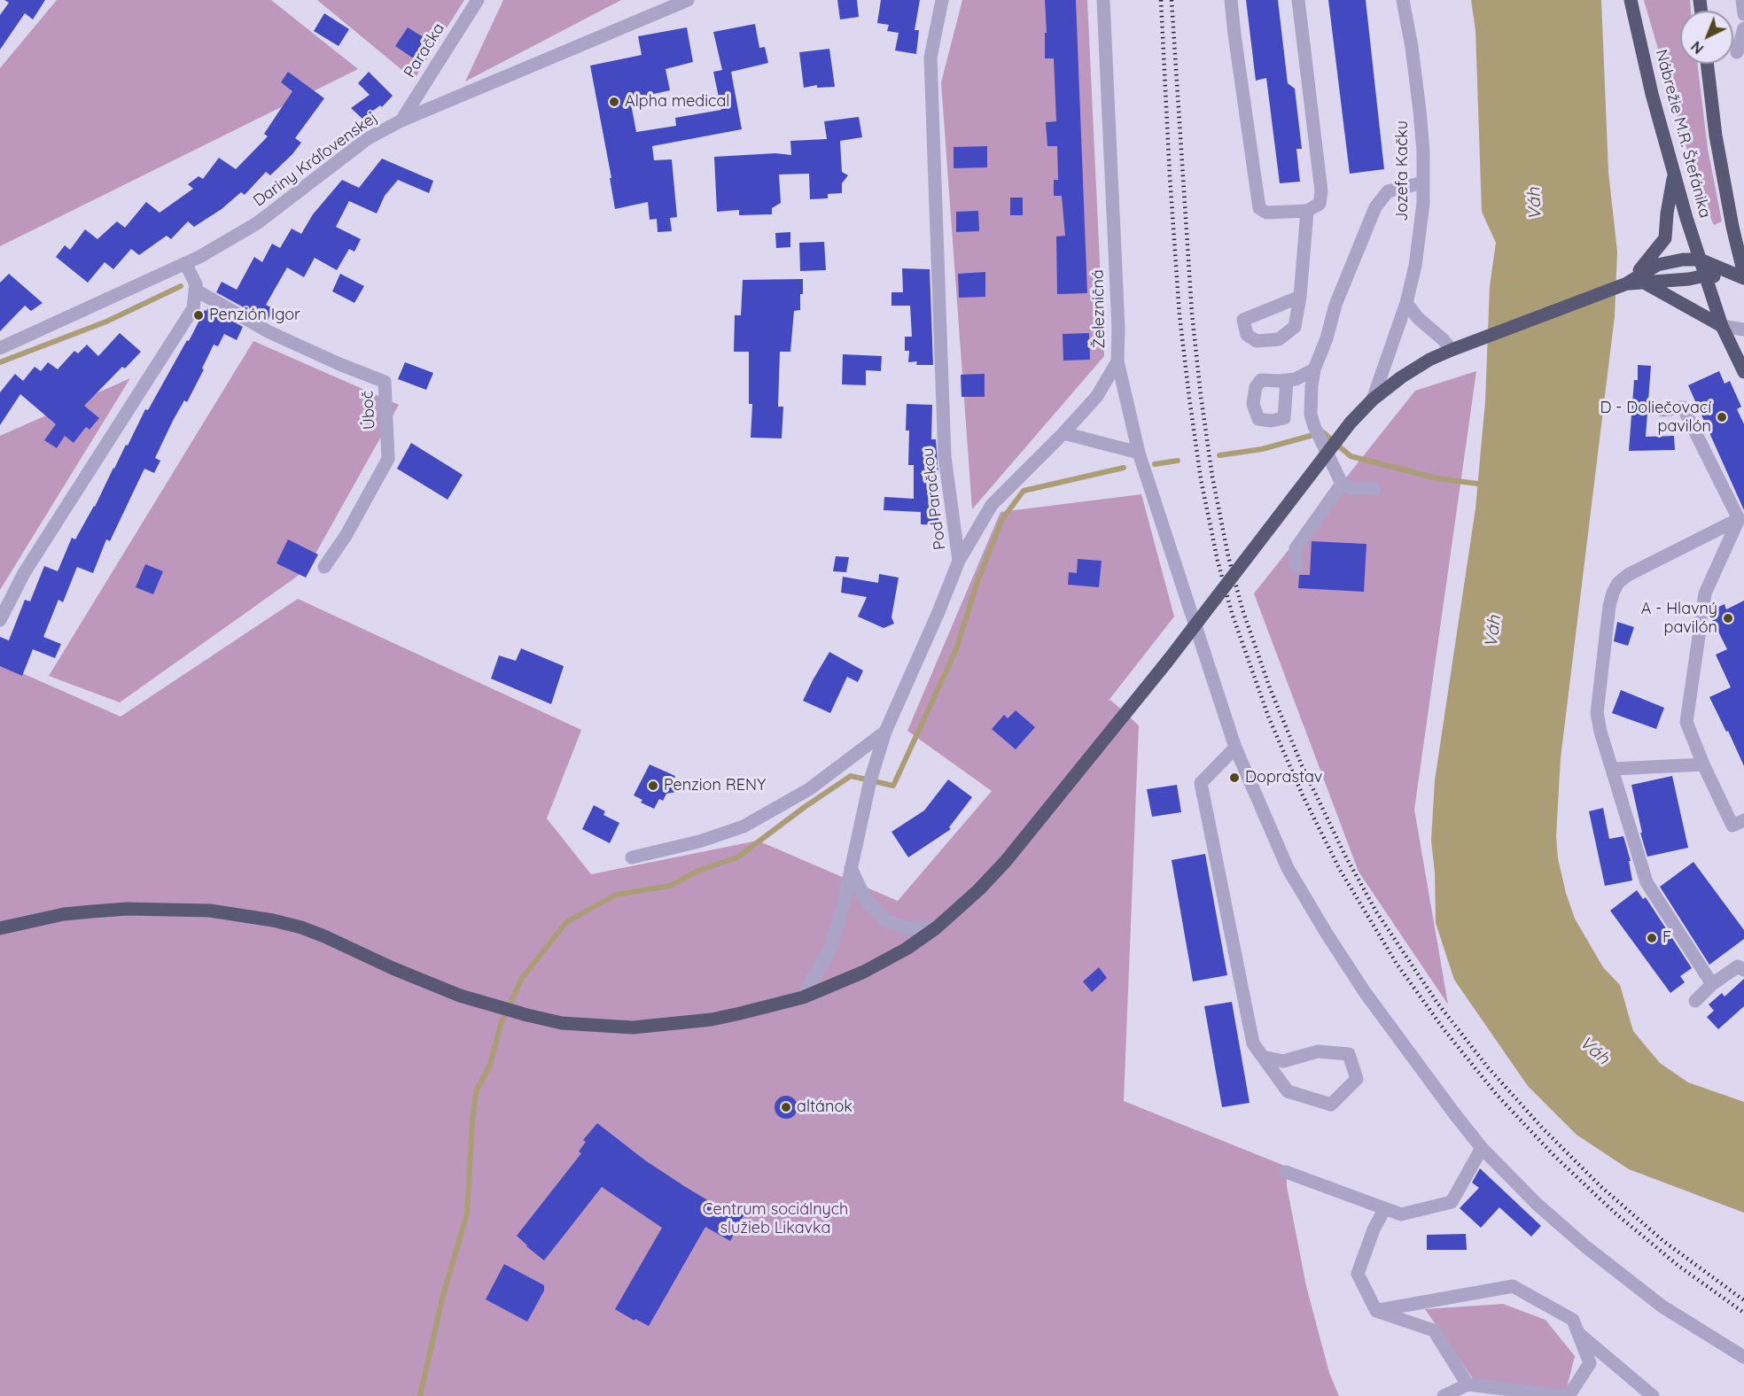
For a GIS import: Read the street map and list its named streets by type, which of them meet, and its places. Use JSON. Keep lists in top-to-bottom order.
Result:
{
  "streets": {
    "main road": ["Nábrežie M.R. Štefánika"],
    "street": [
      "Paračka",
      "Dariny Kráľovenskej",
      "Jozefa Kačku",
      "Železničná",
      "Úboč",
      "Pod Paračkou"
    ]
  },
  "crossings": [
    ["Paračka", "Dariny Kráľovenskej"],
    ["Železničná", "Pod Paračkou"]
  ],
  "water": ["Váh"],
  "parks": ["Centrum sociálnych služieb Likavka"],
  "places": [
    "Alpha medical",
    "Penzión Igor",
    "D - Doliečovací pavilón",
    "A - Hlavný pavilón",
    "Doprastav",
    "Penzion RENY",
    "F",
    "altánok"
  ],
  "north": "bottom left"
}
